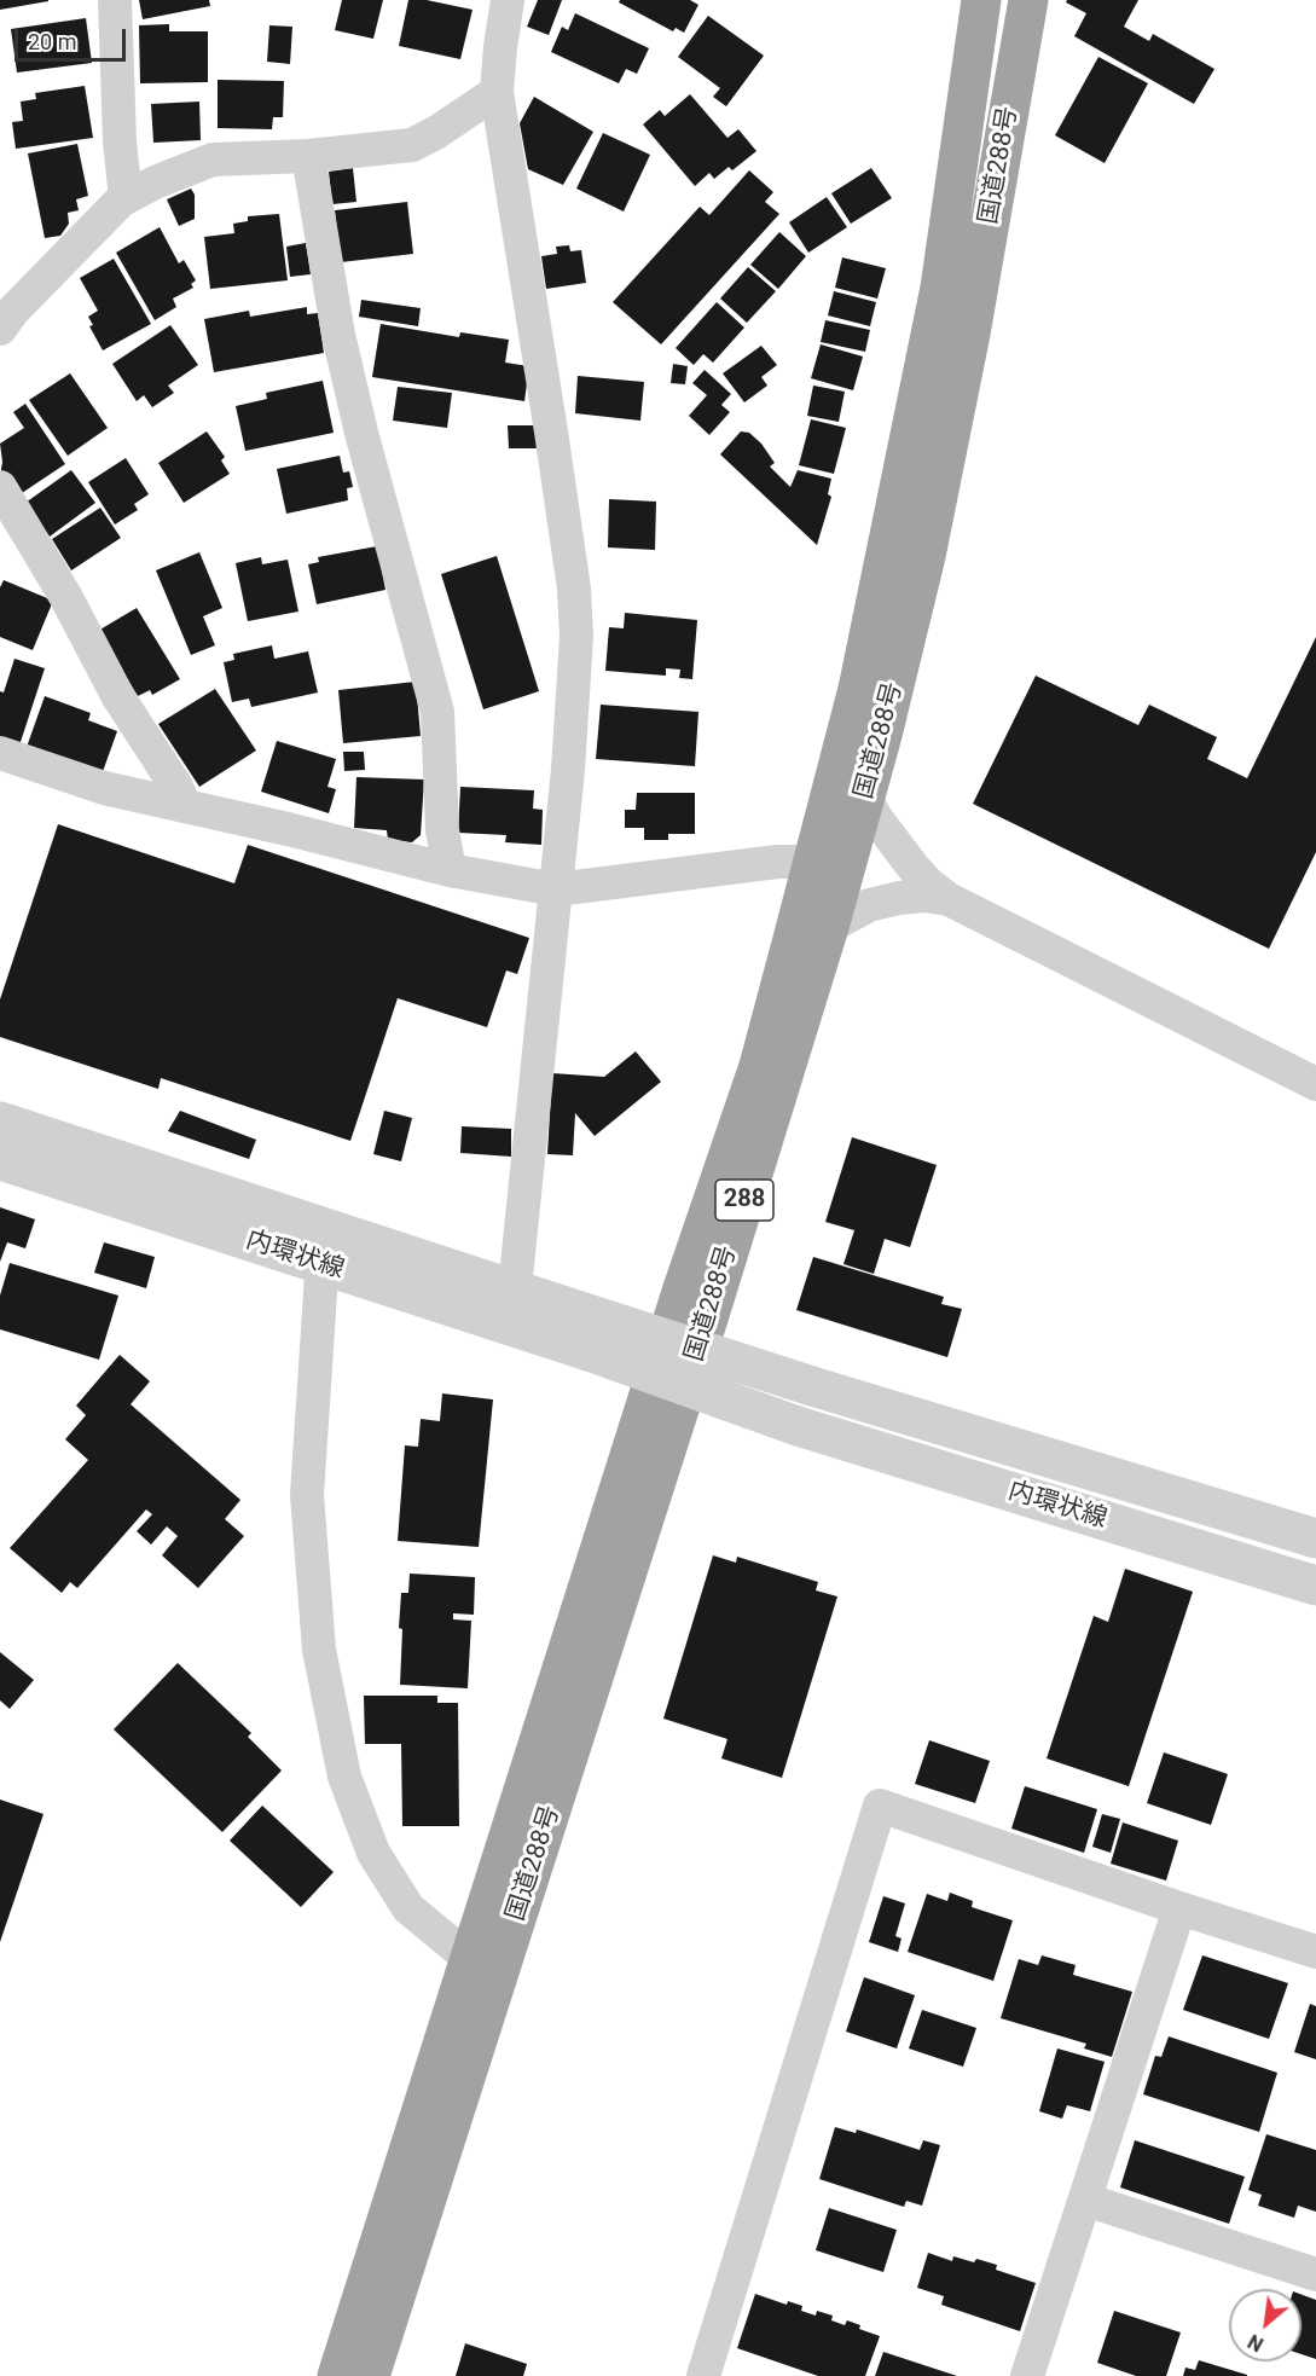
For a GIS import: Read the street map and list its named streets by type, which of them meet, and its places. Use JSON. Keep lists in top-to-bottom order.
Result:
{
  "streets": {
    "highway": ["国道288号", "288"],
    "street": ["内環状線"]
  },
  "scale_bar": "20 m",
  "north": "bottom left"
}
